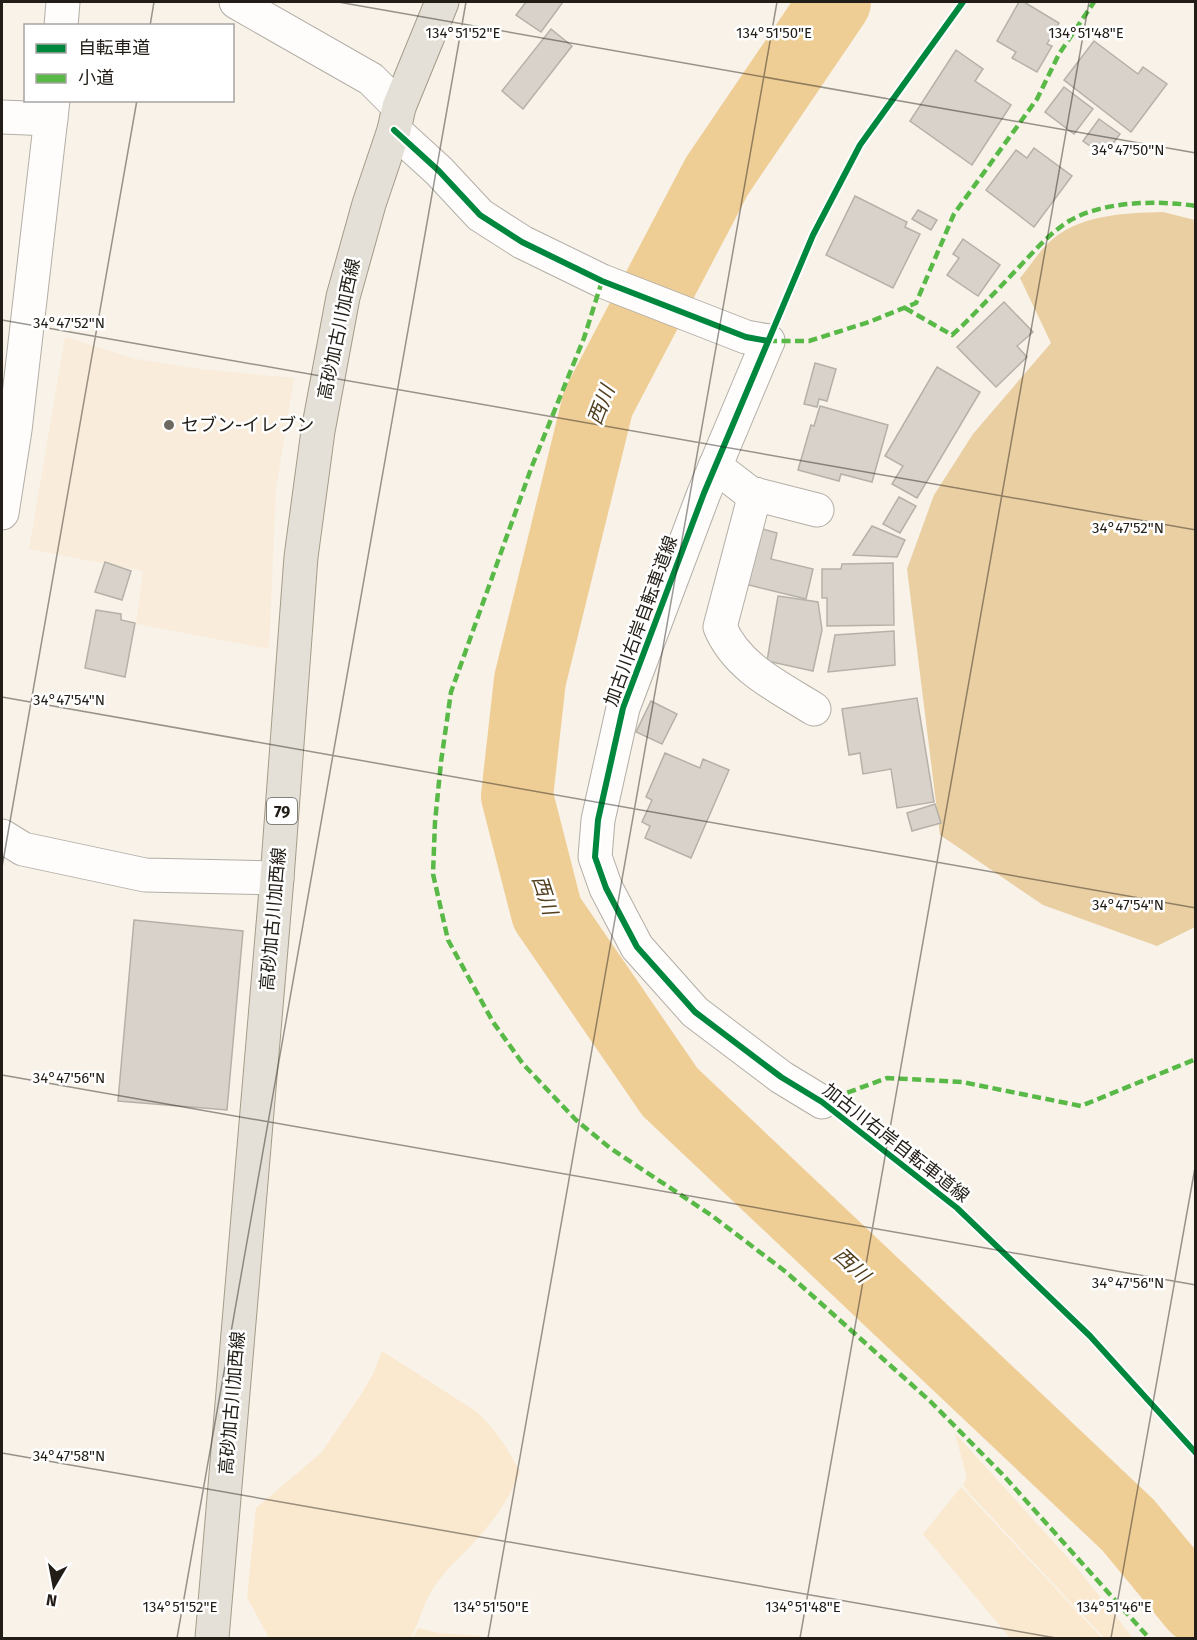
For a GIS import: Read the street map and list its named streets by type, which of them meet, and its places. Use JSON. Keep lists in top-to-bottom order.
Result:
{
  "streets": {
    "main road": ["高砂加古川加西線", "79"],
    "street": ["加古川右岸自転車道線"]
  },
  "crossings": [
    ["高砂加古川加西線", "加古川右岸自転車道線"]
  ],
  "water": ["西川"],
  "places": ["セブン-イレブン"],
  "legend": ["自転車道", "小道"],
  "north": "bottom",
  "coordinates": [
    "134°51'52\"E",
    "134°51'50\"E",
    "134°51'48\"E",
    "34°47'50\"N",
    "34°47'52\"N",
    "34°47'54\"N",
    "34°47'56\"N",
    "34°47'58\"N",
    "134°51'46\"E"
  ]
}
